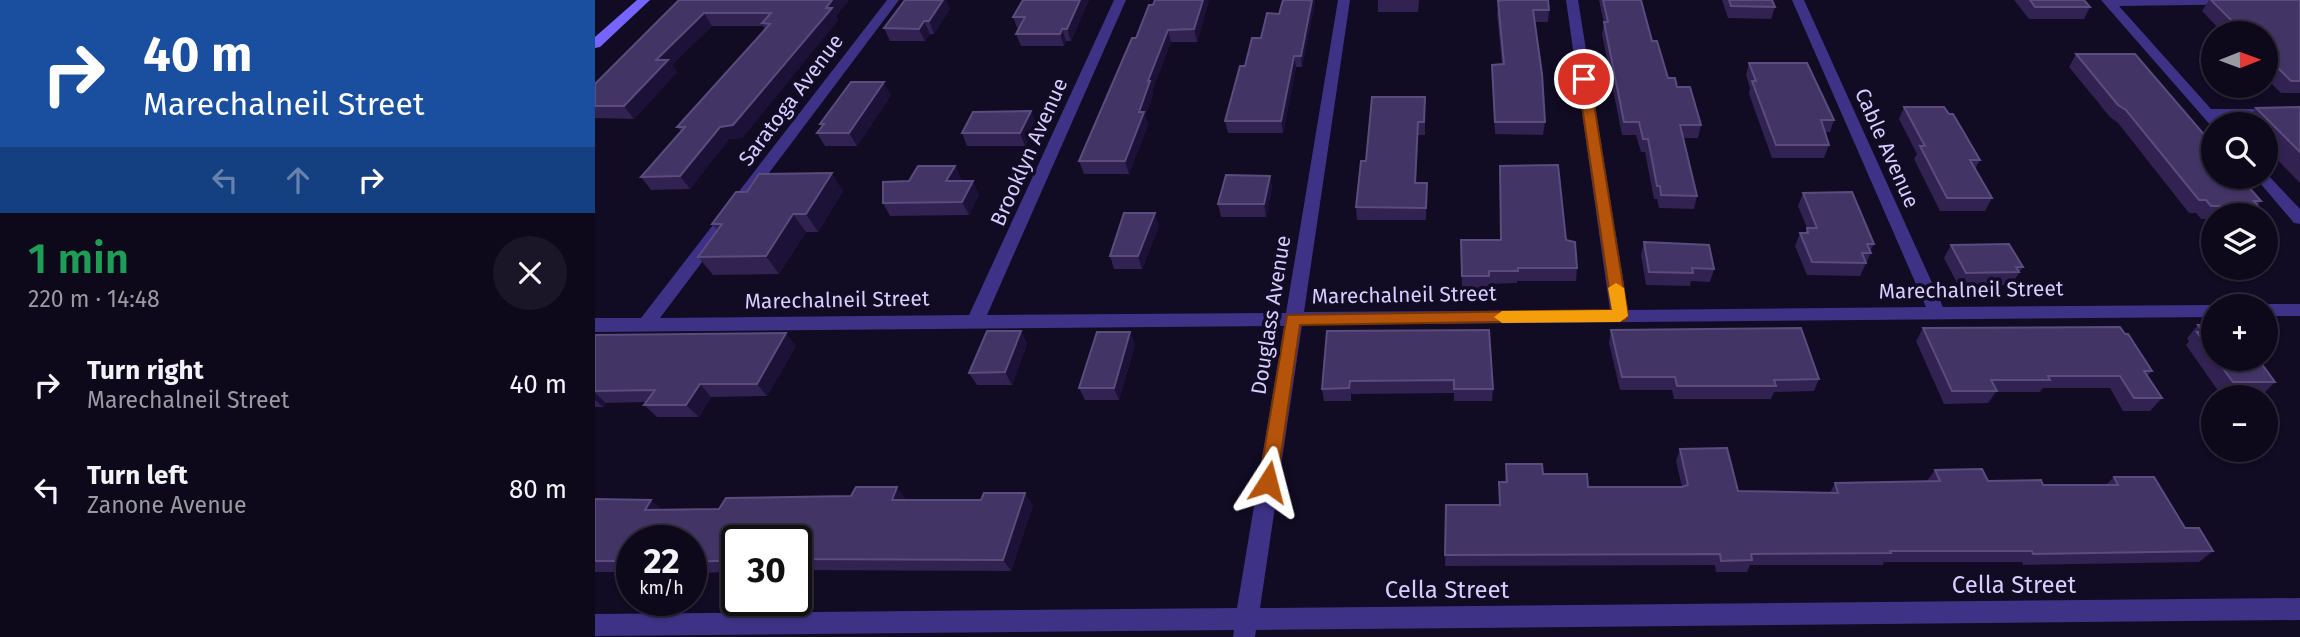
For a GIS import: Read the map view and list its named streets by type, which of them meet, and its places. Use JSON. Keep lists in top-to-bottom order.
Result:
{
  "streets": {
    "street": [
      "Saratoga Avenue",
      "Cable Avenue",
      "Brooklyn Avenue",
      "Marechalneil Street",
      "Douglass Avenue",
      "Cella Street"
    ]
  },
  "crossings": [
    ["Saratoga Avenue", "Marechalneil Street"],
    ["Cable Avenue", "Marechalneil Street"],
    ["Brooklyn Avenue", "Marechalneil Street"],
    ["Marechalneil Street", "Douglass Avenue"],
    ["Douglass Avenue", "Cella Street"]
  ],
  "north": "right",
  "page": {
    "turn": ["40 m", "Marechalneil Street"],
    "map_buttons": ["+", "−"],
    "heading": ["1 min", "220 m · 14:48"],
    "list": [
      {
        "name": "Turn right",
        "note": "Marechalneil Street",
        "value": "40 m"
      },
      {
        "name": "Turn left",
        "note": "Zanone Avenue",
        "value": "80 m"
      }
    ],
    "speed": "22 km/h",
    "limit": "30"
  }
}
